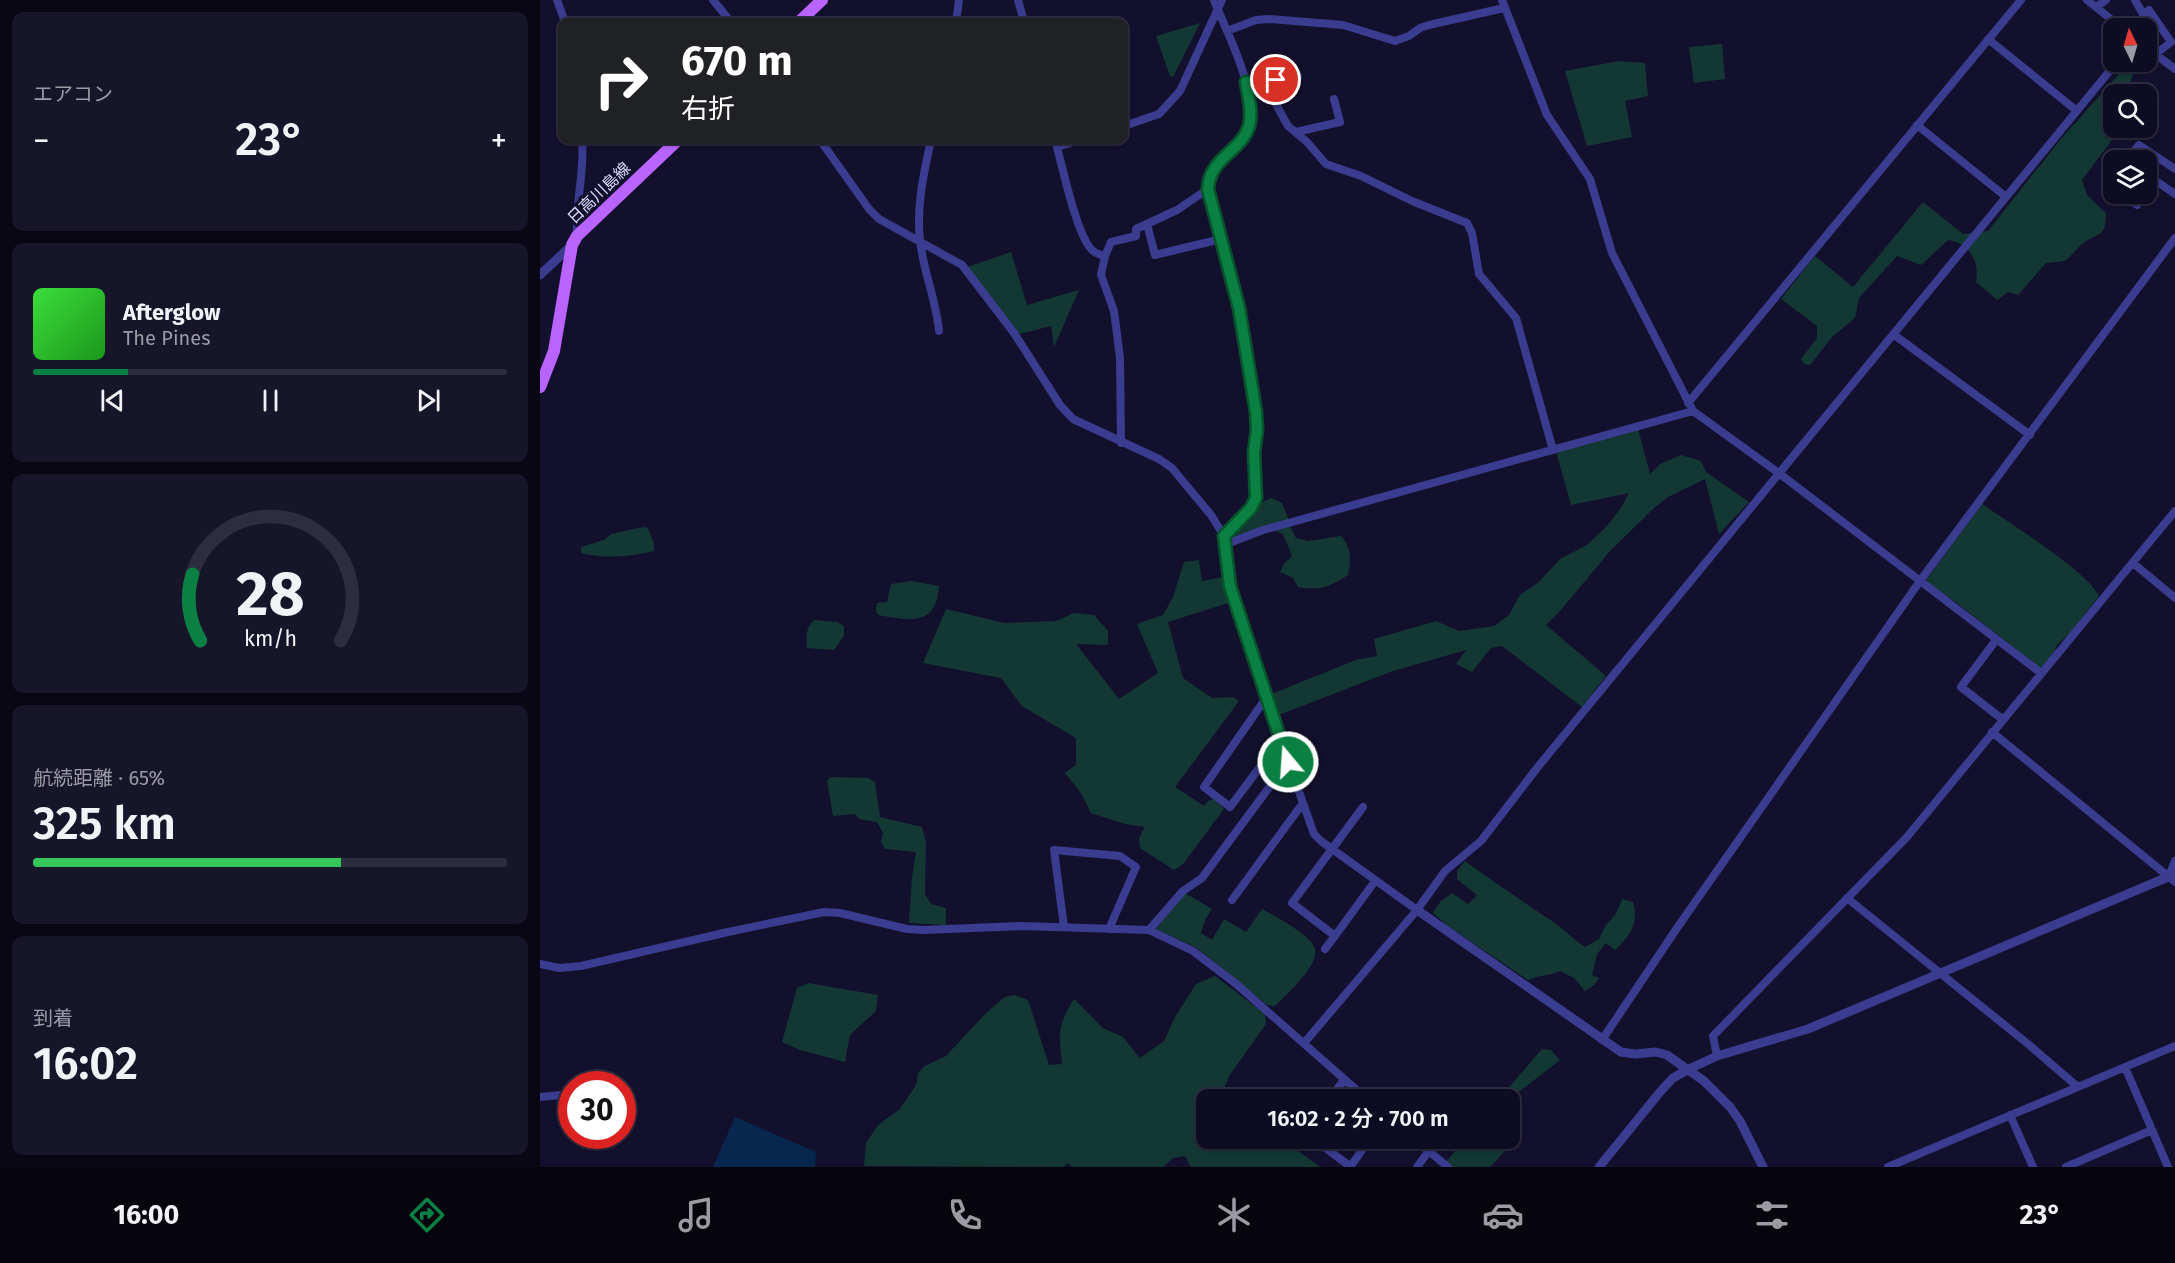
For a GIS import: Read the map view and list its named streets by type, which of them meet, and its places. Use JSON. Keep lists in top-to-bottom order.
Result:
{
  "streets": {
    "main road": ["日高川島線"]
  },
  "north": "top",
  "page": {
    "tile": [
      "エアコン",
      ["航続距離 · 65%", "325 km"],
      ["到着", "16:02"]
    ],
    "turn": ["670 m", "右折"],
    "heat": ["−", "23°", "+"],
    "song": ["Afterglow", "The Pines"],
    "limit": "30",
    "trip": "16:02 · 2 分 · 700 m",
    "tabs": ["16:00", "23°"],
    "gauge": ["28", "km/h"]
  }
}
